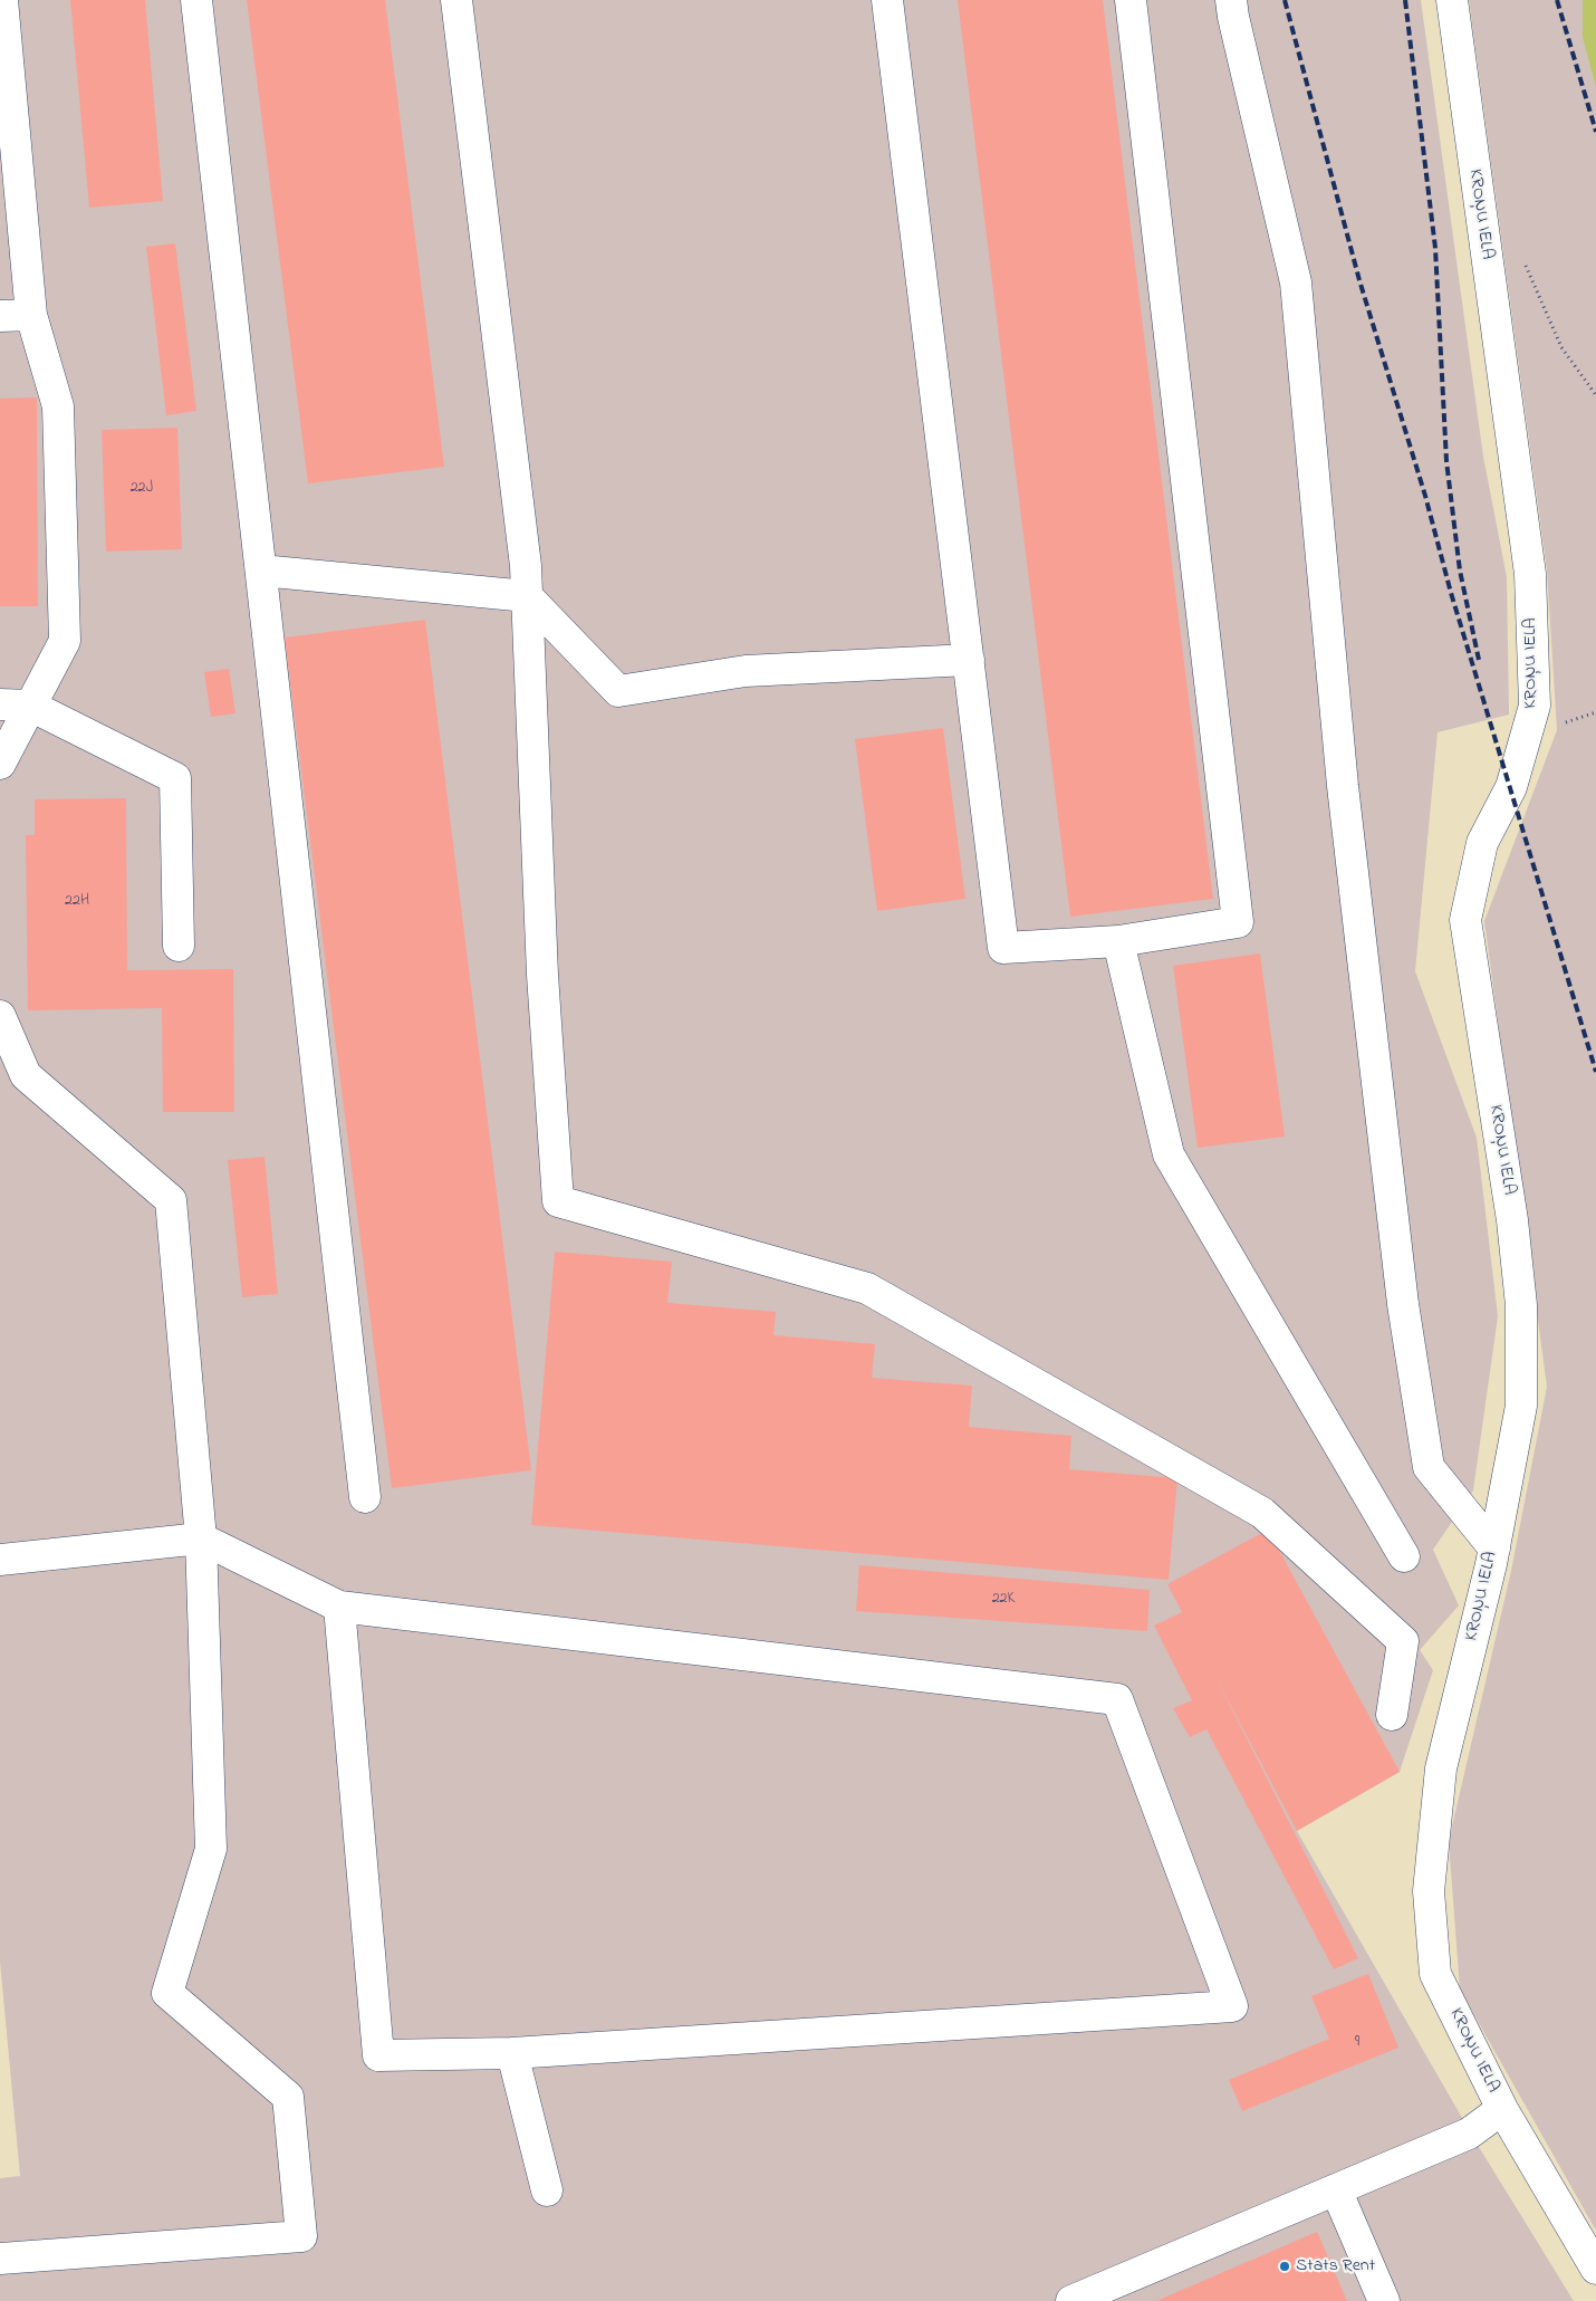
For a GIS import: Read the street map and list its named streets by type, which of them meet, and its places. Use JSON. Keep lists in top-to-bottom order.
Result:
{
  "streets": {
    "street": ["KROŅU IELA"]
  },
  "places": ["Stats Rent"],
  "house_numbers": [
    "22J",
    "22H",
    "22K",
    "9"
  ]
}
